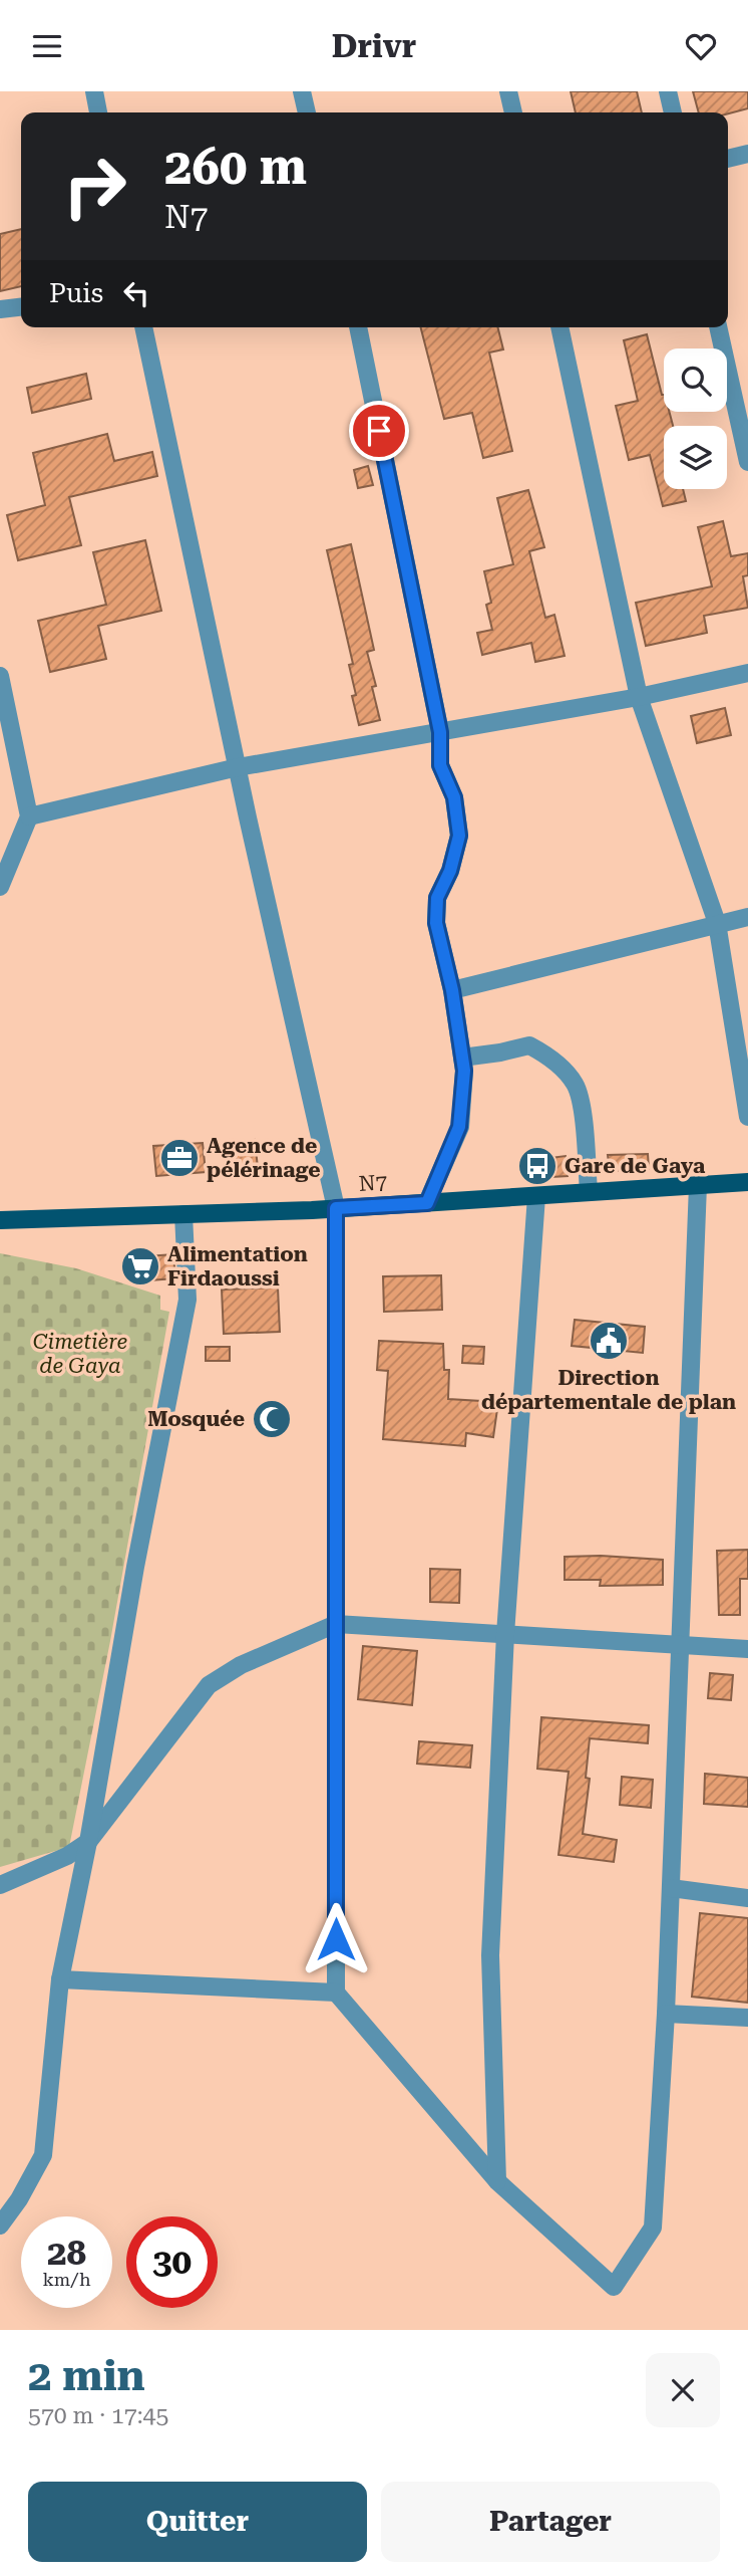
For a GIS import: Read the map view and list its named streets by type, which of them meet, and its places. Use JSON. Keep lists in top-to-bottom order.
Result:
{
  "streets": {
    "main road": ["N7"]
  },
  "parks": ["Cimetière de Gaya"],
  "places": {
    "office": ["Agence de pélérinage"],
    "bus stop": ["Gare de Gaya"],
    "supermarket": ["Alimentation Firdaoussi"],
    "public building": ["Direction départementale de plan"],
    "mosque": ["Mosquée"]
  },
  "page": {
    "header": "Drivr",
    "turn": ["260 m", "N7"],
    "then": "Puis",
    "speed": "28 km/h",
    "limit": "30",
    "heading": ["2 min", "570 m · 17:45"],
    "buttons": ["Quitter", "Partager"]
  }
}
